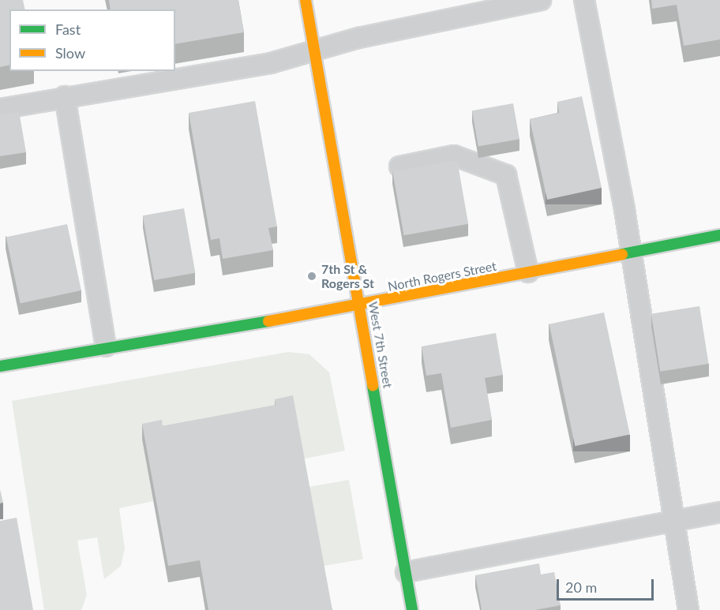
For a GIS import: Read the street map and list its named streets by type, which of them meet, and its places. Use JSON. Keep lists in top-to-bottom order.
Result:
{
  "streets": {
    "street": ["North Rogers Street", "West 7th Street"]
  },
  "crossings": [
    ["North Rogers Street", "West 7th Street"]
  ],
  "places": ["7th St & Rogers St"],
  "legend": ["Fast", "Slow"],
  "scale_bar": "20 m"
}
